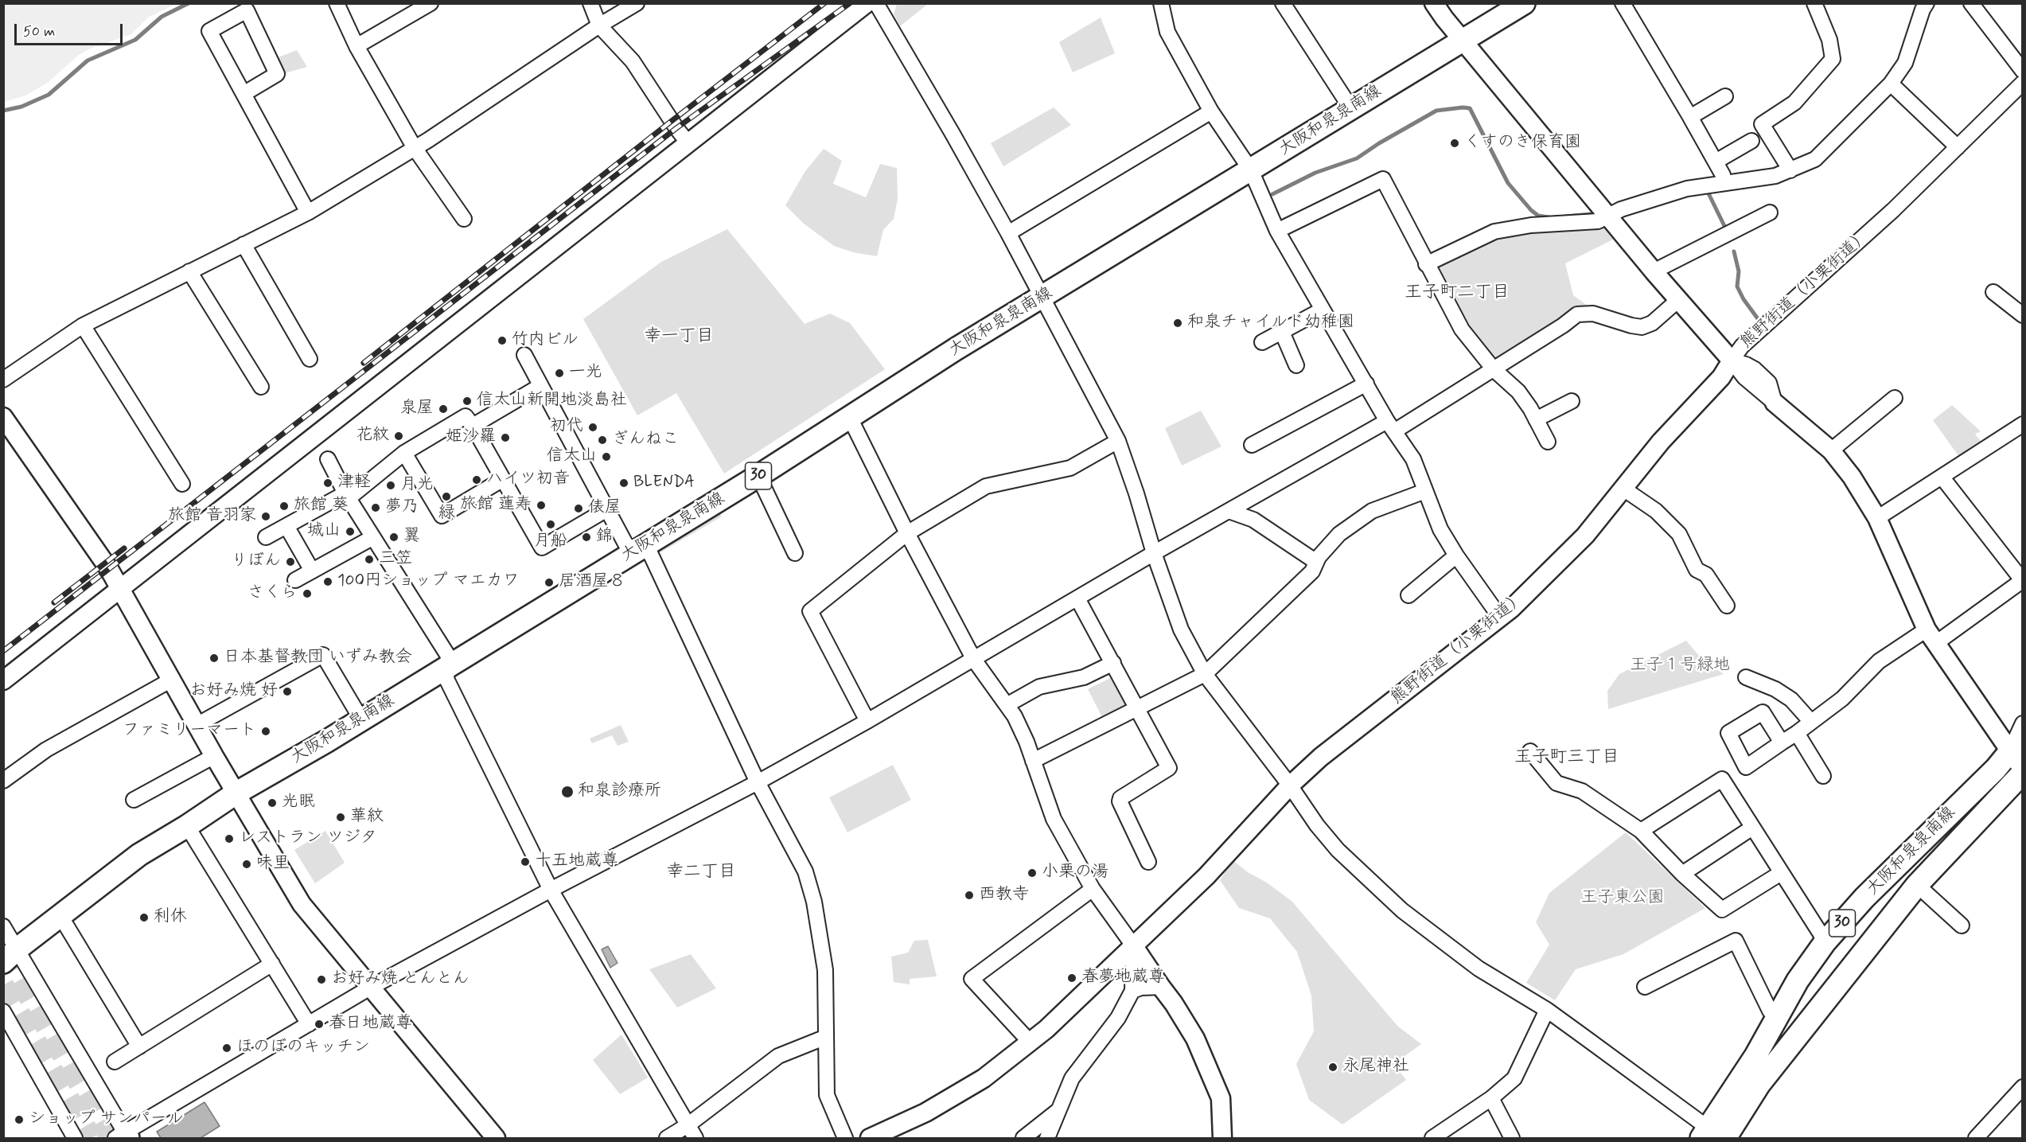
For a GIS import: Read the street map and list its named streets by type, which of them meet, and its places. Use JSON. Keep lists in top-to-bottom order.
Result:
{
  "streets": {
    "main road": ["大阪和泉泉南線", "30"],
    "street": ["熊野街道（小栗街道）"]
  },
  "districts": [
    "王子町二丁目",
    "幸一丁目",
    "王子町三丁目",
    "幸二丁目"
  ],
  "parks": ["王子１号緑地", "王子東公園"],
  "places": [
    "くすのき保育園",
    "和泉チャイルド幼稚園",
    "竹内ビル",
    "一光",
    "信太山新開地淡島社",
    "泉屋",
    "初代",
    "花紋",
    "姫沙羅",
    "ぎんねこ",
    "信太山",
    "ハイツ初音",
    "津軽",
    "BLENDA",
    "月光",
    "緑",
    "旅館 蓮寿",
    "旅館 葵",
    "夢乃",
    "俵屋",
    "旅館 音羽家",
    "月船",
    "城山",
    "翼",
    "錦",
    "三笠",
    "りぼん",
    "100円ショップ マエカワ",
    "居酒屋８",
    "さくら",
    "日本基督教団 いずみ教会",
    "お好み焼 好",
    "ファミリーマート",
    "和泉診療所",
    "光眠",
    "華紋",
    "レストラン ツジタ",
    "十五地蔵尊",
    "味里",
    "小栗の湯",
    "西教寺",
    "利休",
    "春夢地蔵尊",
    "お好み焼 とんとん",
    "春日地蔵尊",
    "ほのぼのキッチン",
    "永尾神社",
    "ショップ サンパール"
  ],
  "scale_bar": "50 m"
}
